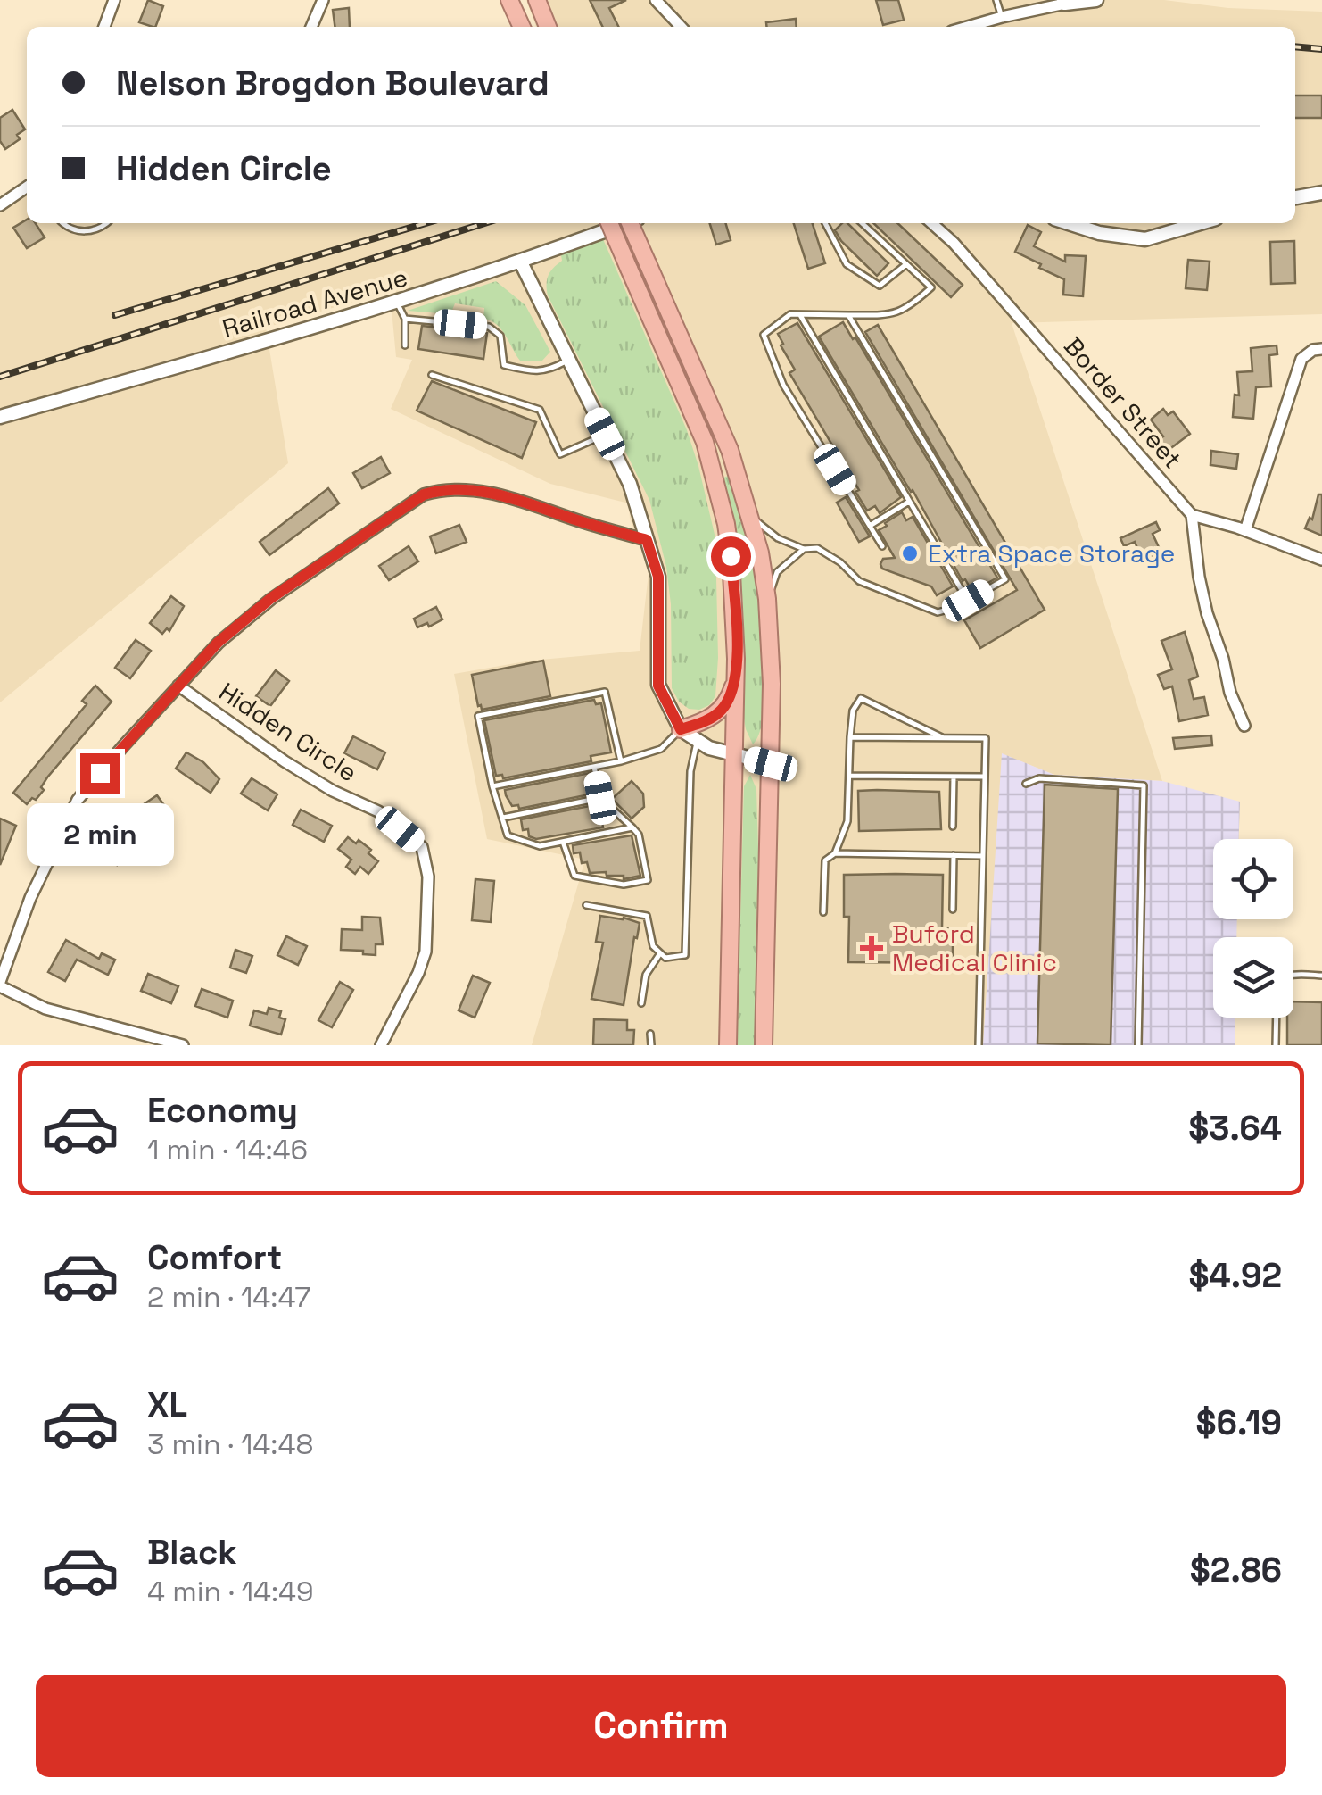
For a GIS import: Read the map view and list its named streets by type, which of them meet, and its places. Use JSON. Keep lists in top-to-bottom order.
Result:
{
  "streets": {
    "street": ["Railroad Avenue", "Border Street", "Hidden Circle"]
  },
  "places": {
    "other": ["Extra Space Storage"],
    "health": ["Buford Medical Clinic"]
  },
  "page": {
    "banner": ["Nelson Brogdon Boulevard", "Hidden Circle"],
    "bubble": "2 min",
    "list": [
      {
        "name": "Economy",
        "note": "1 min · 14:46",
        "value": "$3.64"
      },
      {
        "name": "Comfort",
        "note": "2 min · 14:47",
        "value": "$4.92"
      },
      {
        "name": "XL",
        "note": "3 min · 14:48",
        "value": "$6.19"
      },
      {
        "name": "Black",
        "note": "4 min · 14:49",
        "value": "$2.86"
      }
    ],
    "buttons": "Confirm"
  }
}
